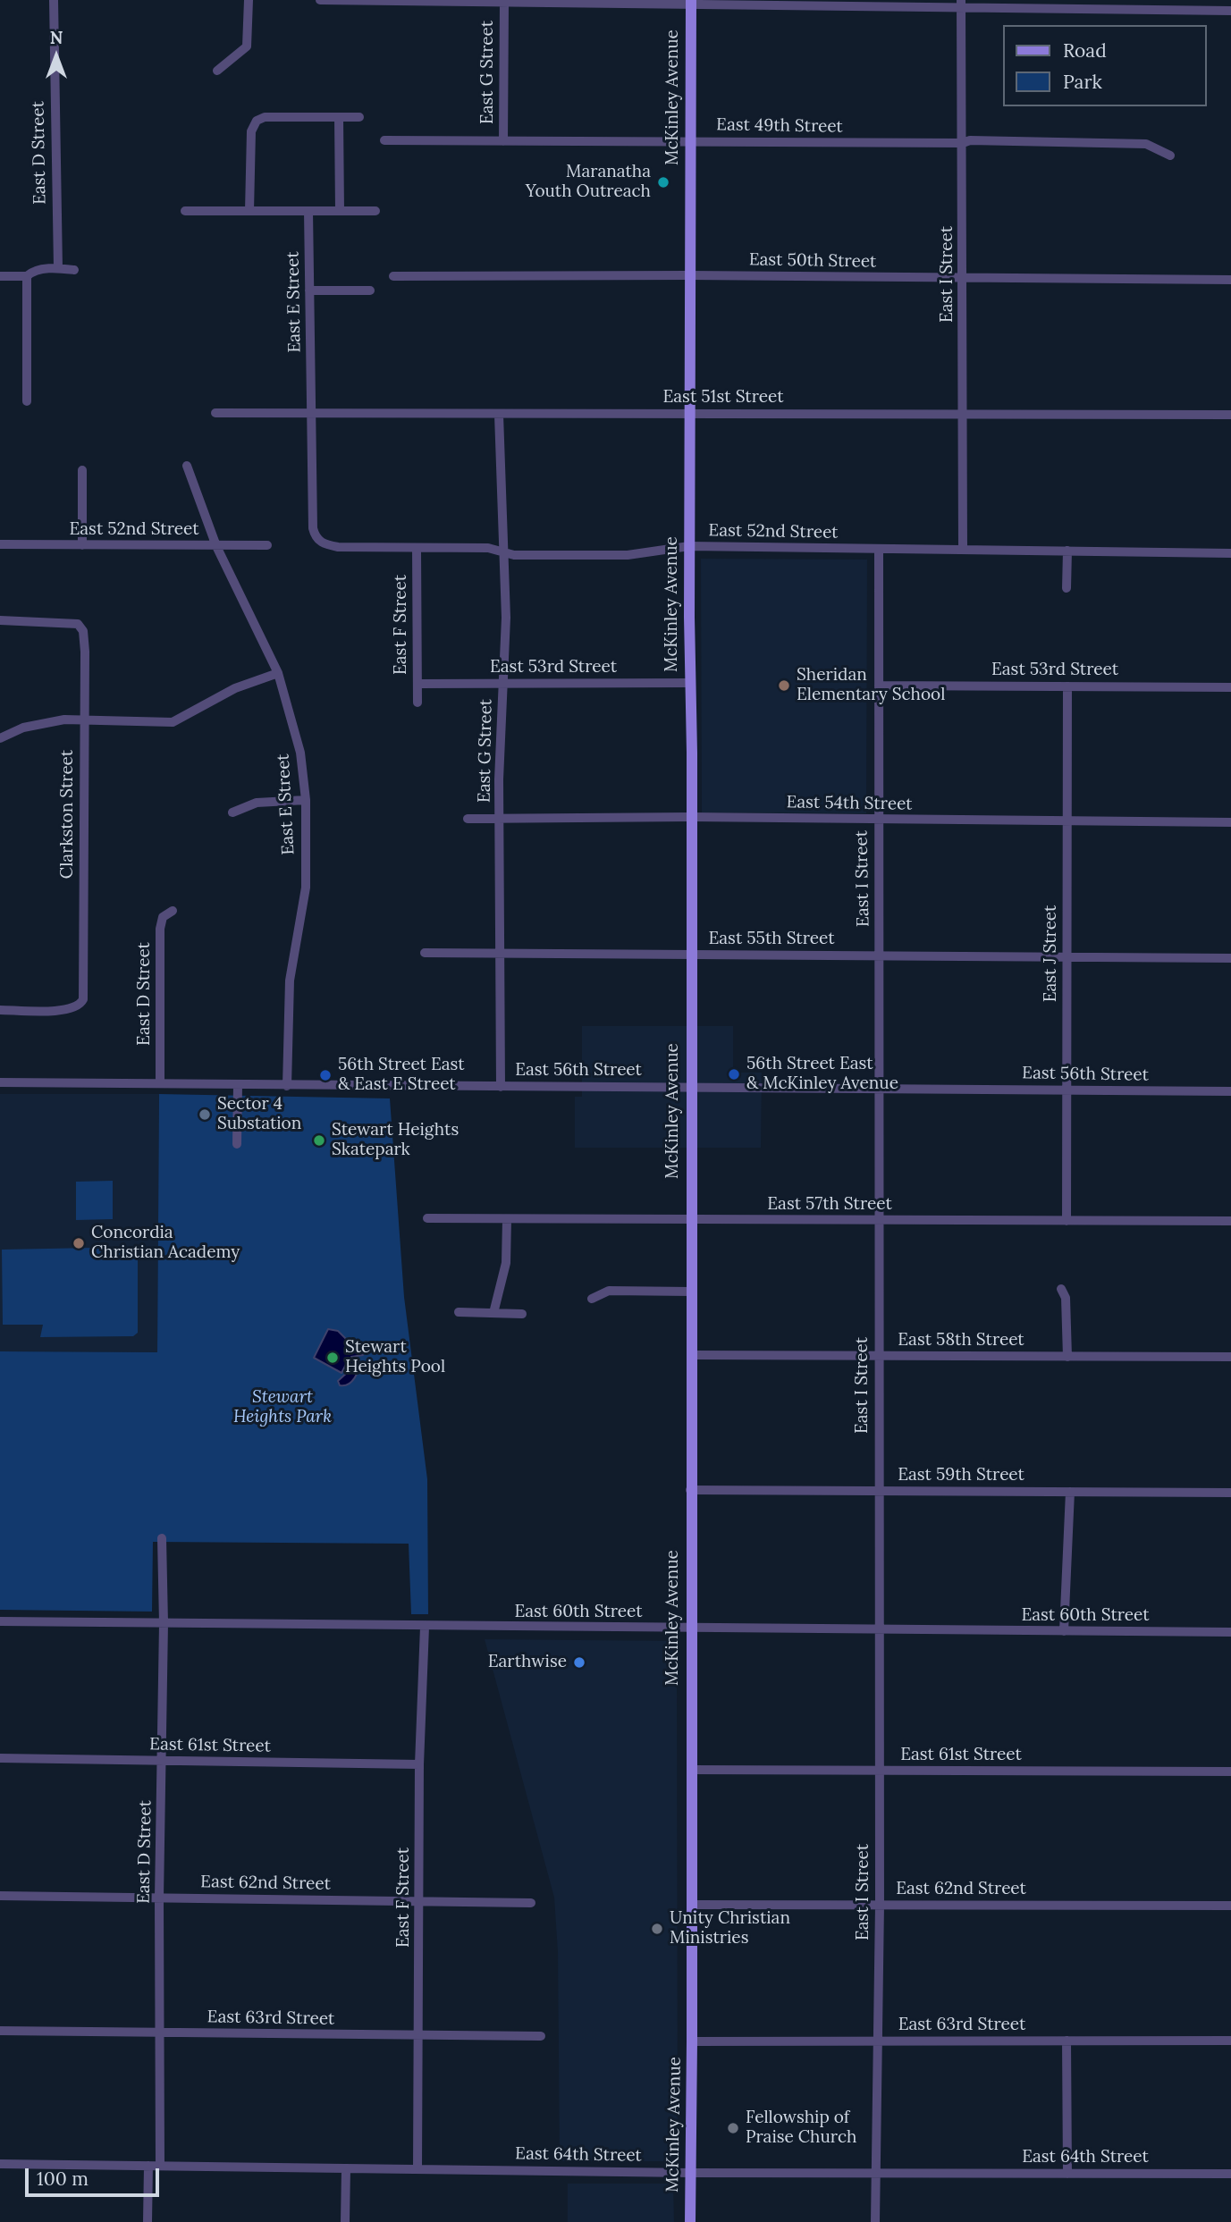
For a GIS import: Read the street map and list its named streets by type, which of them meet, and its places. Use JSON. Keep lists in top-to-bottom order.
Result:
{
  "streets": {
    "main road": ["McKinley Avenue"],
    "street": [
      "East G Street",
      "East 49th Street",
      "East D Street",
      "East 50th Street",
      "East I Street",
      "East E Street",
      "East 51st Street",
      "East 52nd Street",
      "East F Street",
      "East 53rd Street",
      "East 54th Street",
      "Clarkston Street",
      "East 55th Street",
      "East J Street",
      "East 56th Street",
      "East 57th Street",
      "East 58th Street",
      "East 59th Street",
      "East 60th Street",
      "East 61st Street",
      "East 62nd Street",
      "East 63rd Street",
      "East 64th Street"
    ]
  },
  "crossings": [
    ["East G Street", "East 49th Street"],
    ["East G Street", "East 51st Street"],
    ["East G Street", "East 52nd Street"],
    ["East G Street", "East 53rd Street"],
    ["East G Street", "East 54th Street"],
    ["East G Street", "East 55th Street"],
    ["East G Street", "East 56th Street"],
    ["McKinley Avenue", "East 49th Street"],
    ["McKinley Avenue", "East 50th Street"],
    ["McKinley Avenue", "East 51st Street"],
    ["McKinley Avenue", "East 52nd Street"],
    ["McKinley Avenue", "East 53rd Street"],
    ["McKinley Avenue", "East 54th Street"],
    ["McKinley Avenue", "East 55th Street"],
    ["McKinley Avenue", "East 56th Street"],
    ["McKinley Avenue", "East 57th Street"],
    ["McKinley Avenue", "East 58th Street"],
    ["McKinley Avenue", "East 59th Street"],
    ["McKinley Avenue", "East 60th Street"],
    ["McKinley Avenue", "East 61st Street"],
    ["McKinley Avenue", "East 62nd Street"],
    ["McKinley Avenue", "East 63rd Street"],
    ["McKinley Avenue", "East 64th Street"],
    ["East 49th Street", "East I Street"],
    ["East D Street", "East 56th Street"],
    ["East D Street", "East 60th Street"],
    ["East D Street", "East 61st Street"],
    ["East D Street", "East 62nd Street"],
    ["East D Street", "East 63rd Street"],
    ["East D Street", "East 64th Street"],
    ["East 50th Street", "East I Street"],
    ["East I Street", "East 51st Street"],
    ["East I Street", "East 52nd Street"],
    ["East I Street", "East 53rd Street"],
    ["East I Street", "East 54th Street"],
    ["East I Street", "East 55th Street"],
    ["East I Street", "East 56th Street"],
    ["East I Street", "East 57th Street"],
    ["East I Street", "East 58th Street"],
    ["East I Street", "East 59th Street"],
    ["East I Street", "East 60th Street"],
    ["East I Street", "East 61st Street"],
    ["East I Street", "East 62nd Street"],
    ["East I Street", "East 63rd Street"],
    ["East I Street", "East 64th Street"],
    ["East E Street", "East 51st Street"],
    ["East E Street", "East 52nd Street"],
    ["East E Street", "East 56th Street"],
    ["East 52nd Street", "East F Street"],
    ["East F Street", "East 53rd Street"],
    ["East F Street", "East 60th Street"],
    ["East F Street", "East 61st Street"],
    ["East F Street", "East 62nd Street"],
    ["East F Street", "East 63rd Street"],
    ["East F Street", "East 64th Street"],
    ["East 53rd Street", "East J Street"],
    ["East 54th Street", "East J Street"],
    ["East 55th Street", "East J Street"],
    ["East J Street", "East 56th Street"],
    ["East J Street", "East 57th Street"]
  ],
  "parks": ["Stewart Heights Park"],
  "places": [
    "Maranatha Youth Outreach",
    "Sheridan Elementary School",
    "56th Street East & McKinley Avenue",
    "56th Street East & East E Street",
    "Sector 4 Substation",
    "Stewart Heights Skatepark",
    "Concordia Christian Academy",
    "Stewart Heights Pool",
    "Earthwise",
    "Unity Christian Ministries",
    "Fellowship of Praise Church"
  ],
  "legend": ["Road", "Park"],
  "scale_bar": "100 m",
  "north": "top"
}
